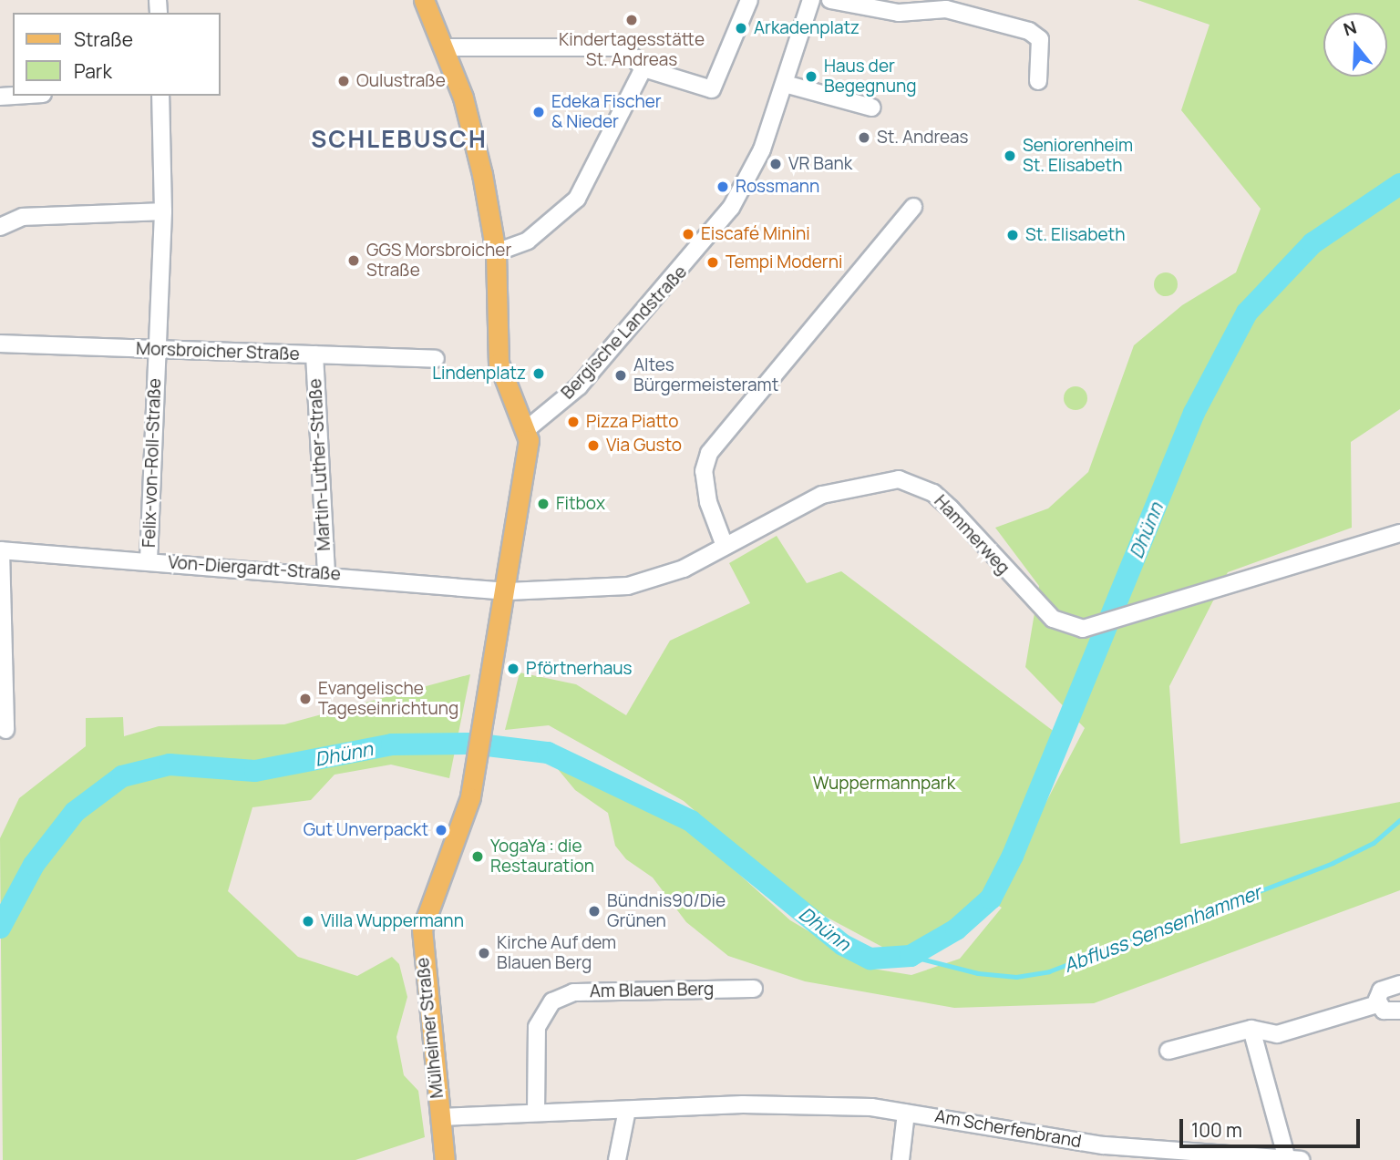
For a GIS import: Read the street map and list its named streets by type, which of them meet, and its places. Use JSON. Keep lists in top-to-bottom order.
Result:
{
  "streets": {
    "main road": ["Mülheimer Straße"],
    "street": [
      "Bergische Landstraße",
      "Morsbroicher Straße",
      "Felix-von-Roll-Straße",
      "Martin-Luther-Straße",
      "Hammerweg",
      "Von-Diergardt-Straße",
      "Am Blauen Berg",
      "Am Scherfenbrand"
    ]
  },
  "crossings": [
    ["Morsbroicher Straße", "Felix-von-Roll-Straße"],
    ["Morsbroicher Straße", "Martin-Luther-Straße"],
    ["Felix-von-Roll-Straße", "Von-Diergardt-Straße"],
    ["Martin-Luther-Straße", "Von-Diergardt-Straße"],
    ["Hammerweg", "Von-Diergardt-Straße"],
    ["Hammerweg", "Mülheimer Straße"],
    ["Von-Diergardt-Straße", "Mülheimer Straße"],
    ["Am Blauen Berg", "Am Scherfenbrand"],
    ["Mülheimer Straße", "Am Scherfenbrand"]
  ],
  "districts": ["SCHLEBUSCH"],
  "water": ["Dhünn", "Abfluss Sensenhammer"],
  "parks": ["Wuppermannpark"],
  "places": [
    "Kindertagesstätte St. Andreas",
    "Arkadenplatz",
    "Haus der Begegnung",
    "Oulustraße",
    "Edeka Fischer & Nieder",
    "St. Andreas",
    "Seniorenheim St. Elisabeth",
    "VR Bank",
    "Rossmann",
    "Eiscafé Minini",
    "St. Elisabeth",
    "GGS Morsbroicher Straße",
    "Tempi Moderni",
    "Lindenplatz",
    "Altes Bürgermeisteramt",
    "Pizza Piatto",
    "Via Gusto",
    "Fitbox",
    "Pförtnerhaus",
    "Evangelische Tageseinrichtung",
    "Gut Unverpackt",
    "YogaYa : die Restauration",
    "Bündnis90/Die Grünen",
    "Villa Wuppermann",
    "Kirche Auf dem Blauen Berg"
  ],
  "legend": ["Straße", "Park"],
  "scale_bar": "100 m",
  "north": "top"
}
